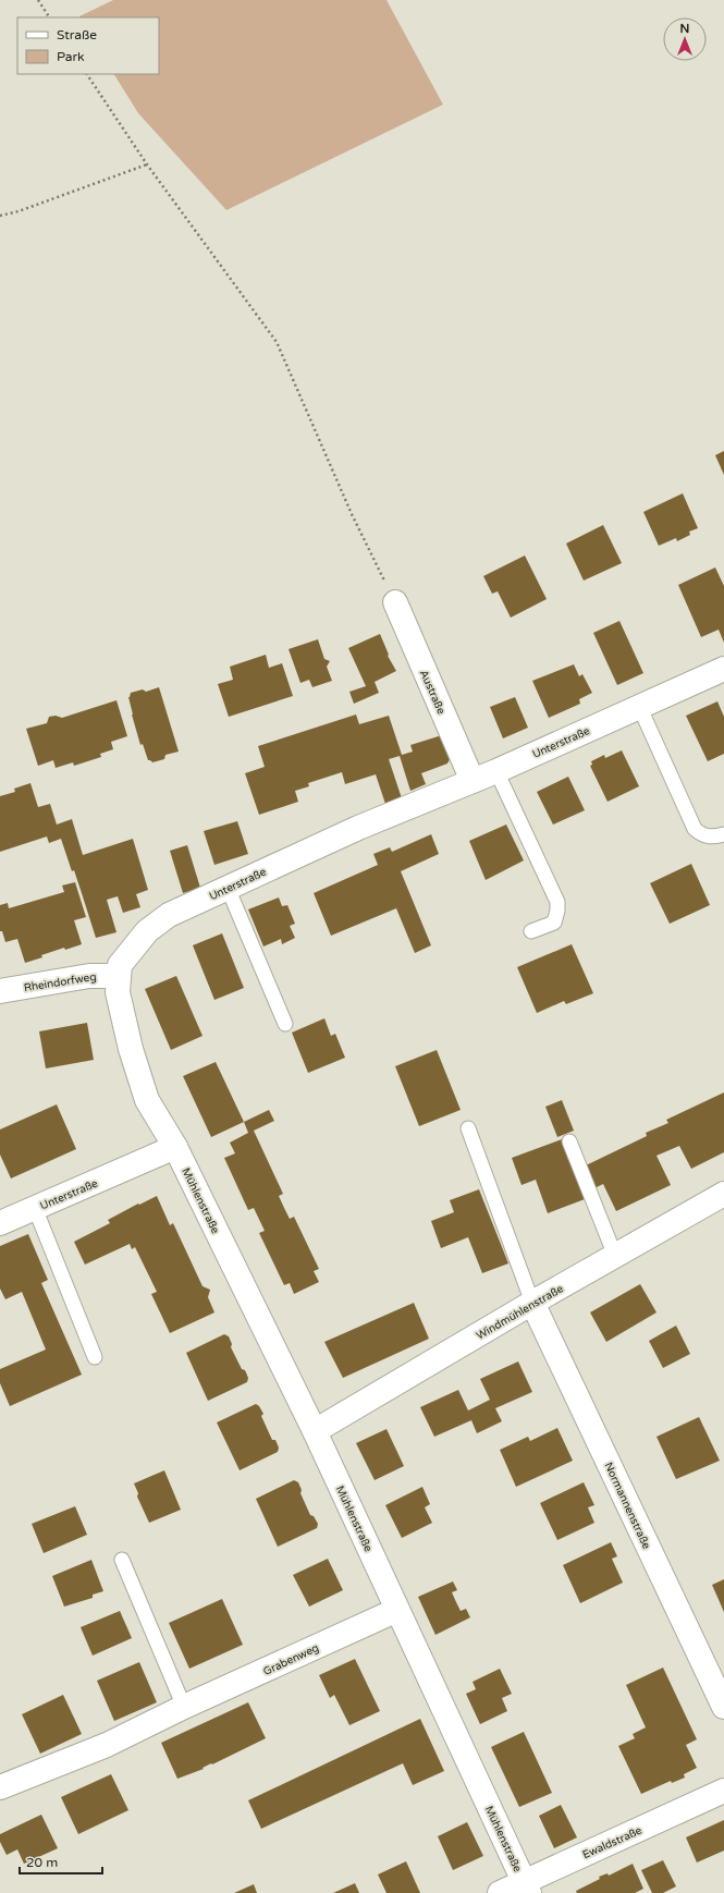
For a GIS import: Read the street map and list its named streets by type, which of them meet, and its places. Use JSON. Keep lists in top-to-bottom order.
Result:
{
  "streets": {
    "street": [
      "Austraße",
      "Unterstraße",
      "Rheindorfweg",
      "Mühlenstraße",
      "Windmühlenstraße",
      "Normannenstraße",
      "Grabenweg",
      "Ewaldstraße"
    ]
  },
  "crossings": [
    ["Austraße", "Unterstraße"],
    ["Unterstraße", "Rheindorfweg"],
    ["Unterstraße", "Mühlenstraße"],
    ["Mühlenstraße", "Windmühlenstraße"],
    ["Mühlenstraße", "Grabenweg"],
    ["Mühlenstraße", "Ewaldstraße"],
    ["Windmühlenstraße", "Normannenstraße"]
  ],
  "legend": ["Straße", "Park"],
  "scale_bar": "20 m",
  "north": "top"
}
